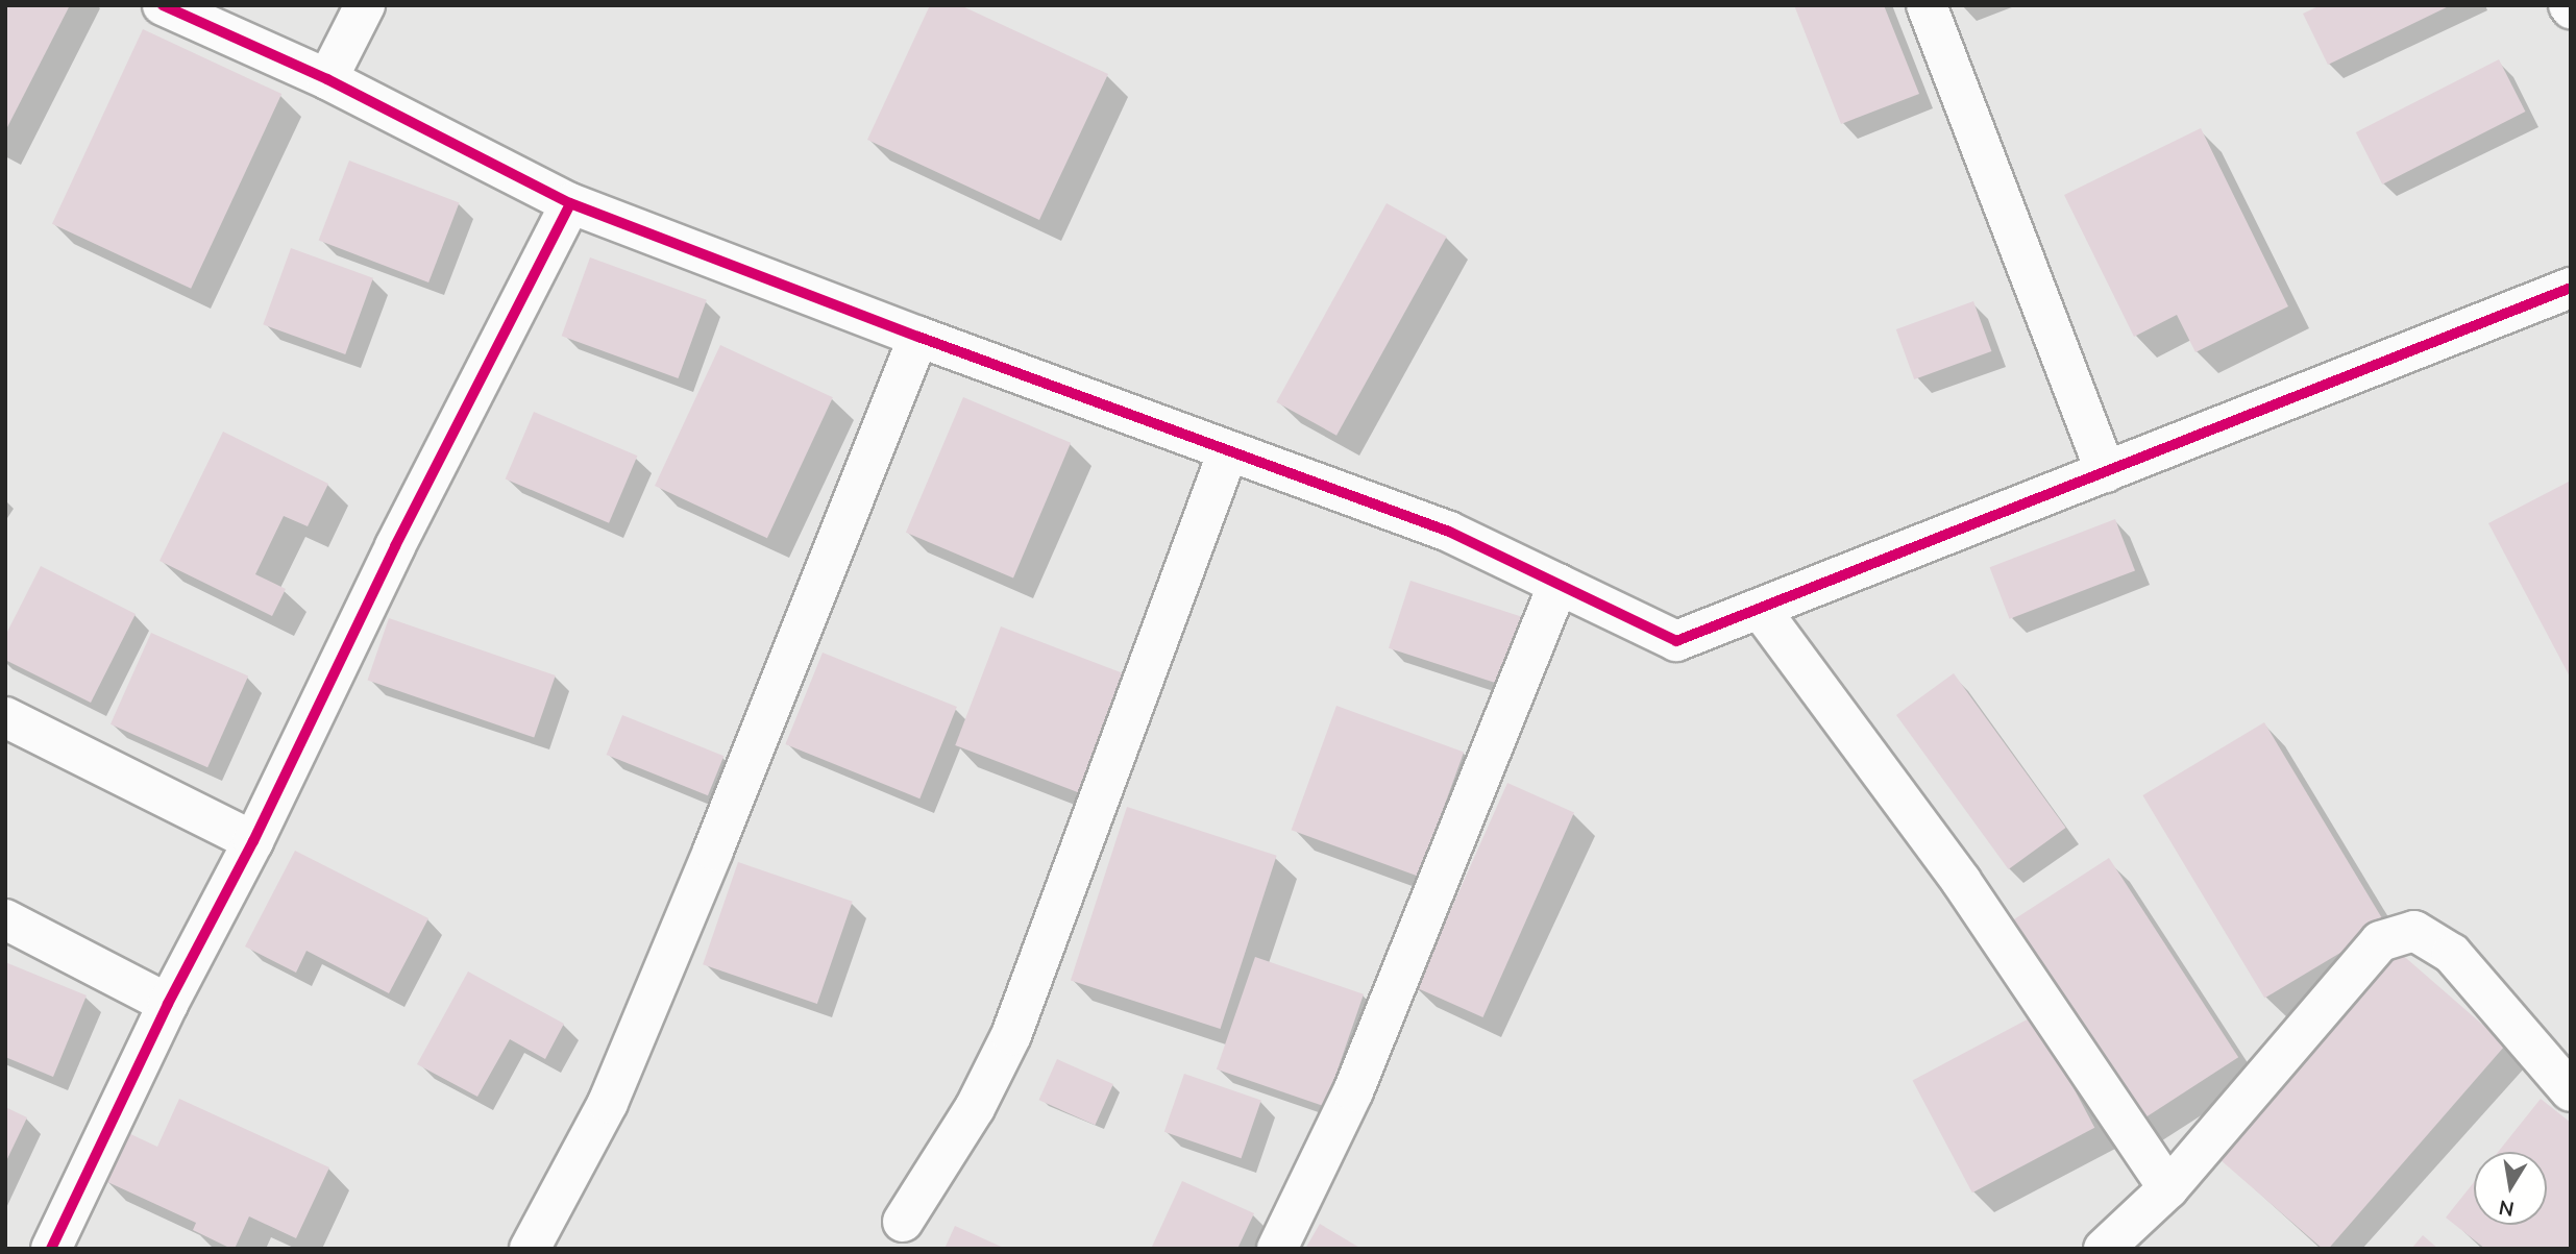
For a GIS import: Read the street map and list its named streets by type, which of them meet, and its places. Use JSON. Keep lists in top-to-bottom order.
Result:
{
  "north": "bottom"
}
